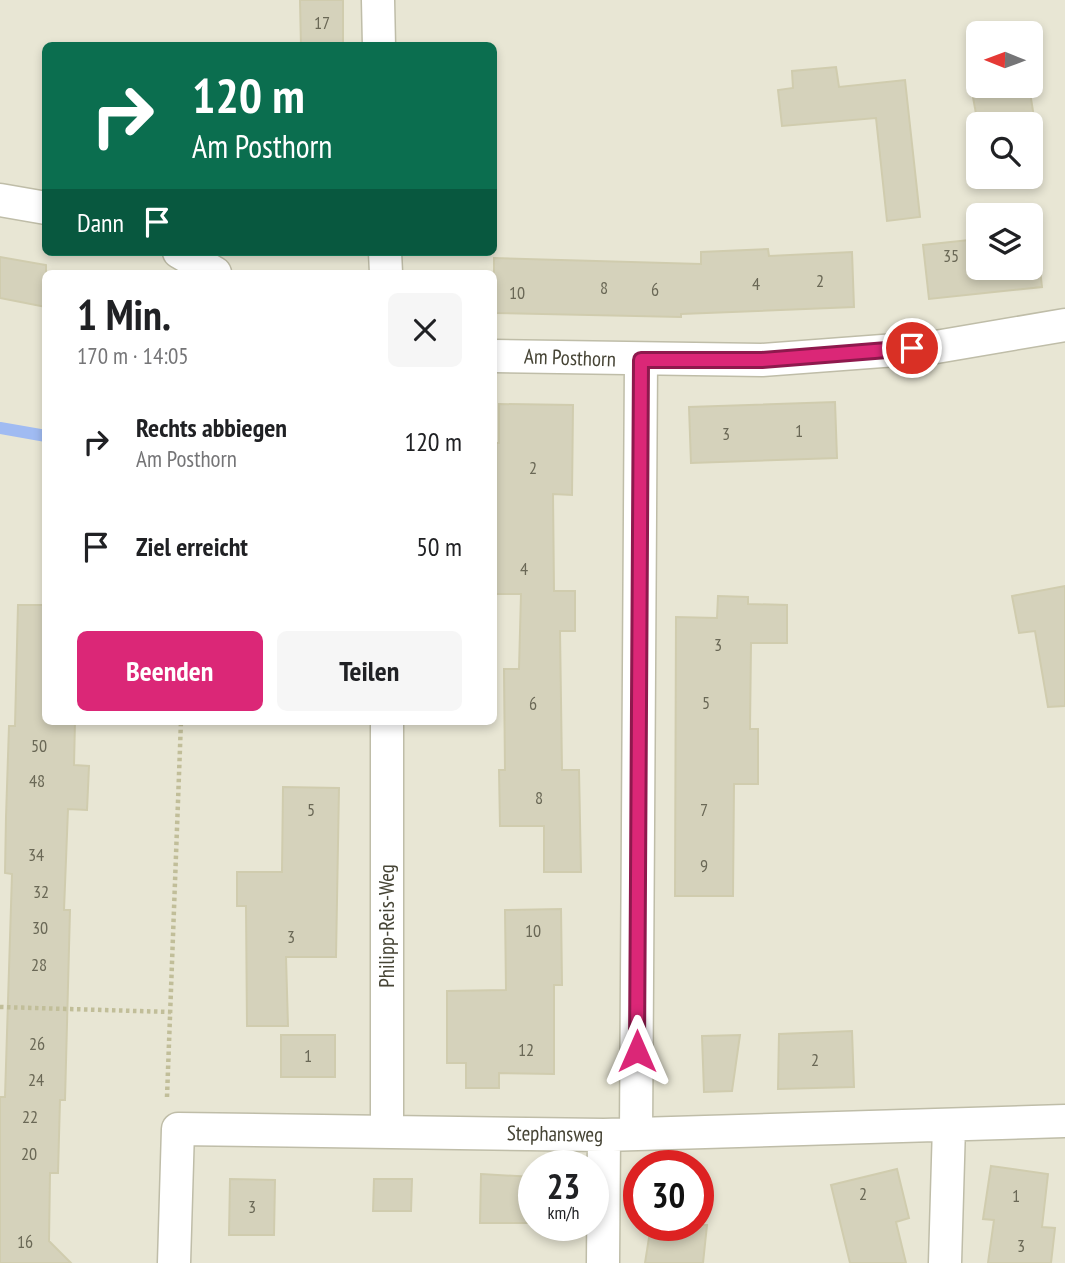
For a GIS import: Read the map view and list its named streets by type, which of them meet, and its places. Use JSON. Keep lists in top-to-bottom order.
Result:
{
  "streets": {
    "street": ["Am Posthorn", "Philipp-Reis-Weg", "Stephansweg"]
  },
  "crossings": [
    ["Philipp-Reis-Weg", "Stephansweg"]
  ],
  "house_numbers": [
    "17",
    "35",
    "2",
    "4",
    "8",
    "6",
    "10",
    "1",
    "3",
    "2",
    "4",
    "3",
    "5",
    "6",
    "50",
    "48",
    "8",
    "5",
    "7",
    "34",
    "9",
    "32",
    "30",
    "10",
    "3",
    "28",
    "26",
    "12",
    "1",
    "2",
    "24",
    "22",
    "20",
    "2",
    "1",
    "3",
    "16",
    "3"
  ],
  "north": "left",
  "page": {
    "turn": ["120 m", "Am Posthorn"],
    "then": "Dann",
    "heading": ["1 Min.", "170 m · 14:05"],
    "list": [
      {
        "name": "Rechts abbiegen",
        "note": "Am Posthorn",
        "value": "120 m"
      },
      {
        "name": "Ziel erreicht",
        "value": "50 m"
      }
    ],
    "buttons": ["Beenden", "Teilen"],
    "speed": "23 km/h",
    "limit": "30"
  }
}
